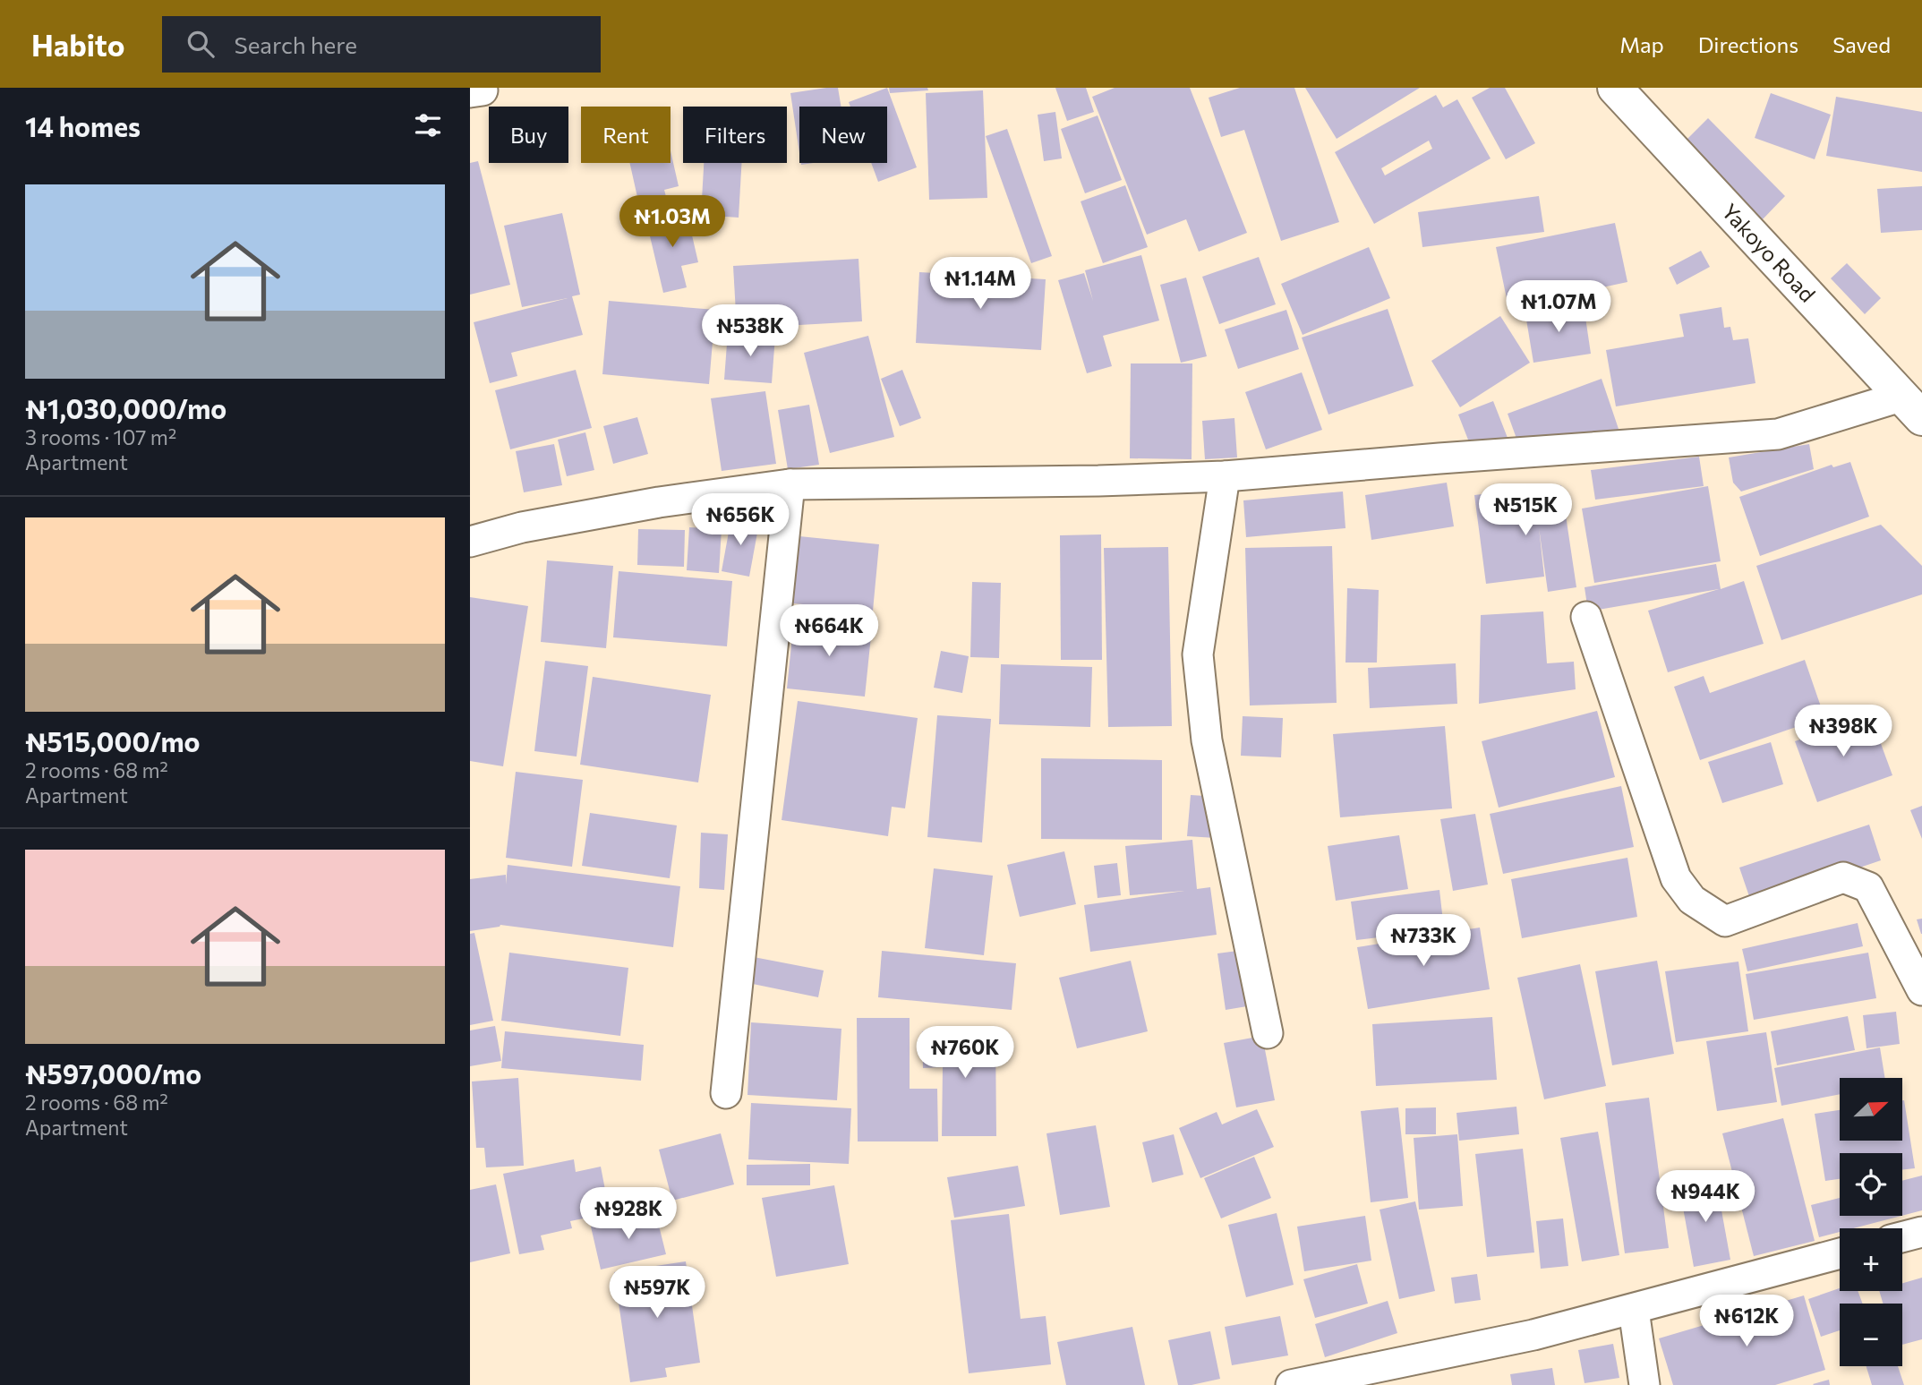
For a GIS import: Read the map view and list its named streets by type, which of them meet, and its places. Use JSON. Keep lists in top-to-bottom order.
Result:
{
  "streets": {
    "main road": ["Yakoyo Road"]
  },
  "north": "top right",
  "page": {
    "header": "Habito",
    "search": "Search here",
    "nav": ["Map", "Directions", "Saved"],
    "heading": "14 homes",
    "chip": [
      "Buy",
      "Rent",
      "Filters",
      "New"
    ],
    "list": [
      {
        "name": "₦1,030,000/mo",
        "note": "3 rooms · 107 m² · Apartment"
      },
      {
        "name": "₦515,000/mo",
        "note": "2 rooms · 68 m² · Apartment"
      },
      {
        "name": "₦597,000/mo",
        "note": "2 rooms · 68 m² · Apartment"
      }
    ],
    "price": [
      "₦1.03M",
      "₦1.14M",
      "₦1.07M",
      "₦538K",
      "₦515K",
      "₦656K",
      "₦664K",
      "₦398K",
      "₦733K",
      "₦760K",
      "₦944K",
      "₦928K",
      "₦597K",
      "₦612K"
    ],
    "map_buttons": ["+", "−"]
  }
}
